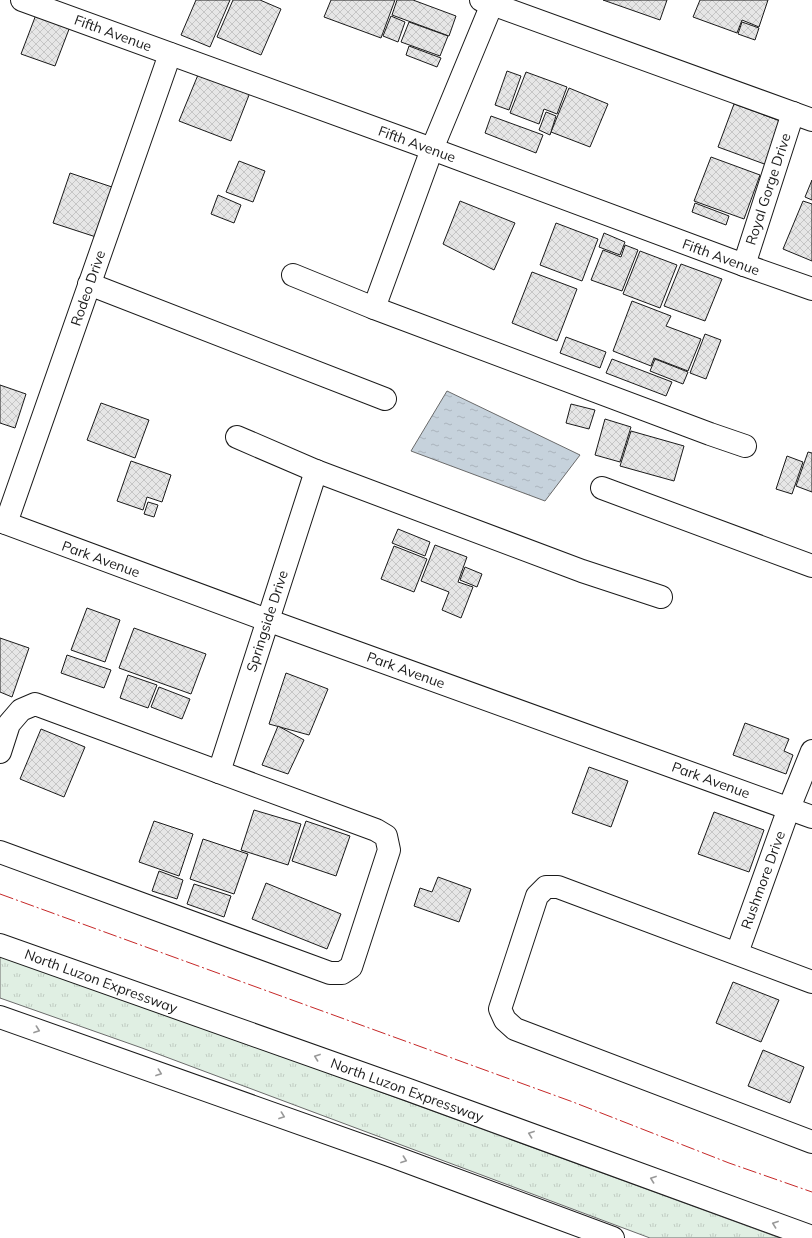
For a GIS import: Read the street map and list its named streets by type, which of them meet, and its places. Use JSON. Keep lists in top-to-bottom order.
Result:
{
  "streets": {
    "main road": [
      "Fifth Avenue",
      "Royal Gorge Drive",
      "Rodeo Drive",
      "Park Avenue",
      "Springside Drive",
      "Rushmore Drive",
      "North Luzon Expressway"
    ]
  },
  "crossings": [
    ["Fifth Avenue", "Royal Gorge Drive"],
    ["Fifth Avenue", "Rodeo Drive"],
    ["Rodeo Drive", "Park Avenue"],
    ["Park Avenue", "Springside Drive"],
    ["Park Avenue", "Rushmore Drive"]
  ]
}
